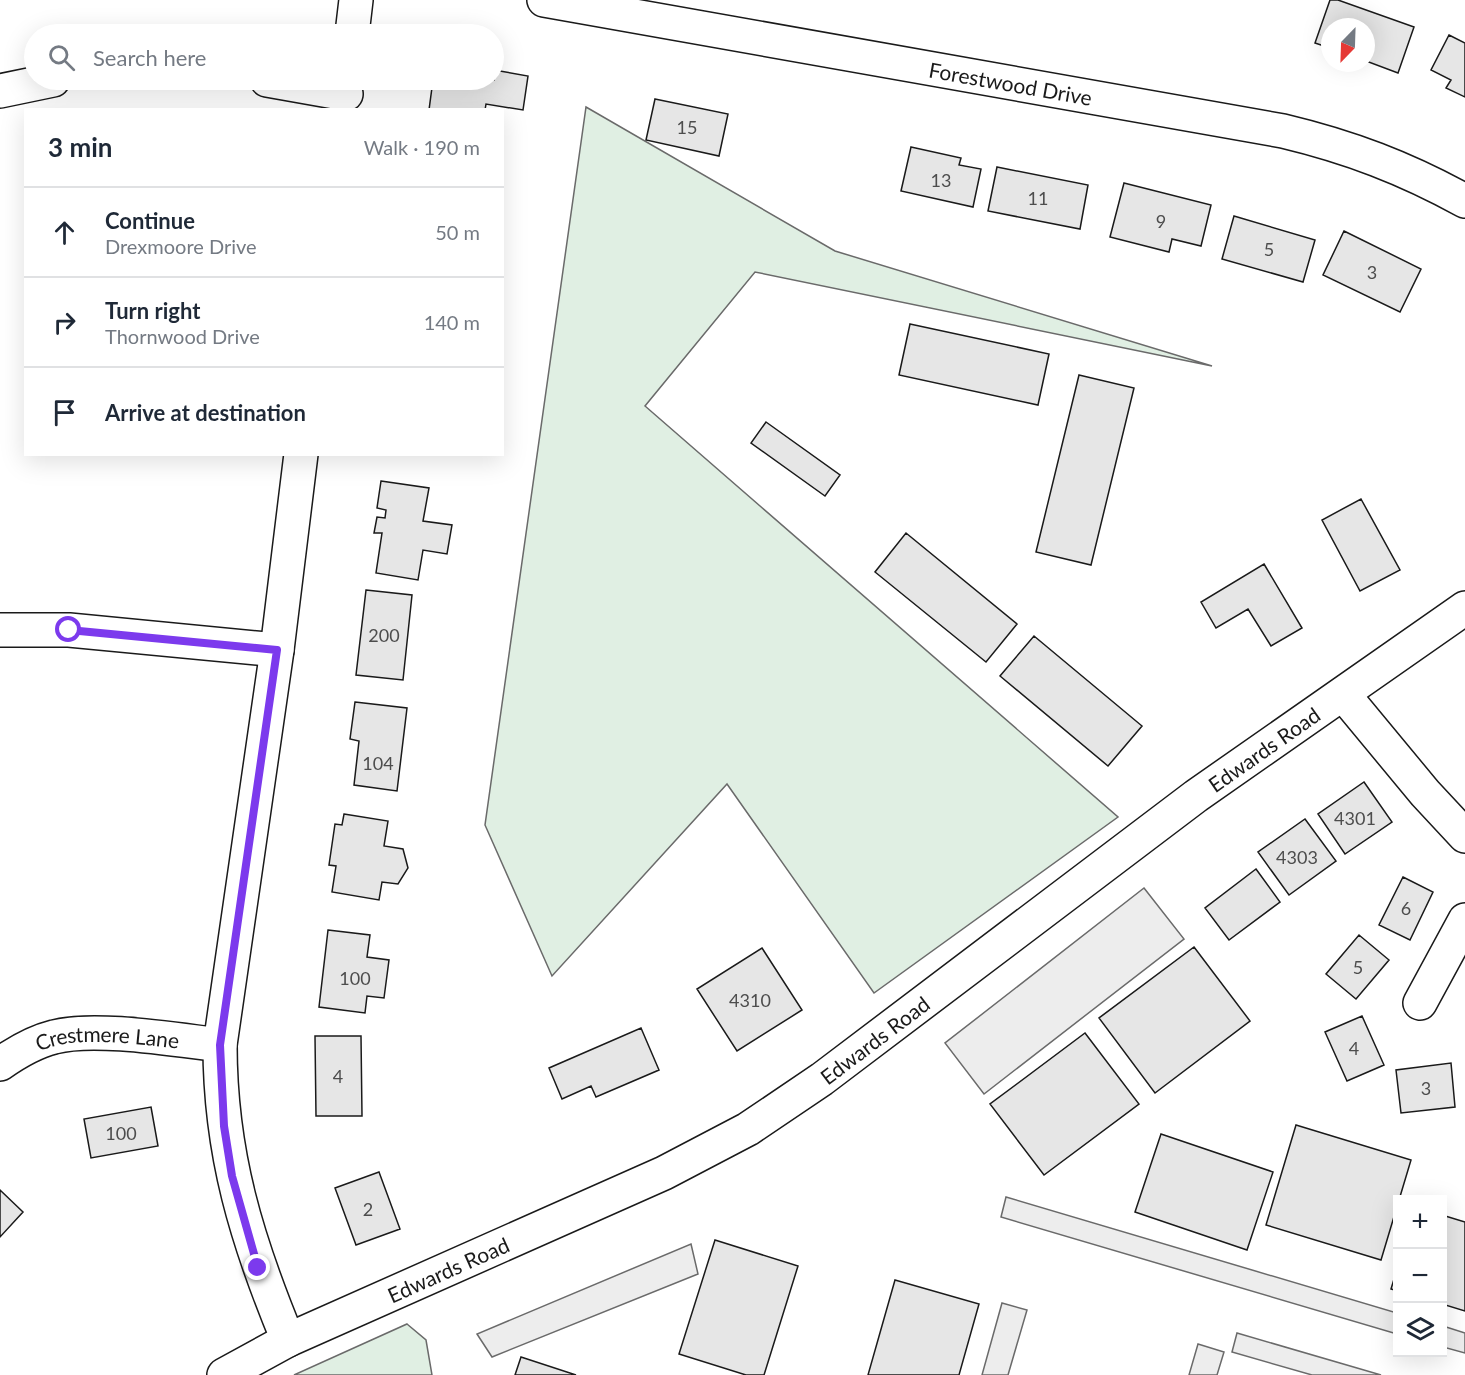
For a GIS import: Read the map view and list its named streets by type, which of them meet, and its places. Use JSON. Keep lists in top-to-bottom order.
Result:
{
  "streets": {
    "street": ["Forestwood Drive", "Edwards Road", "Crestmere Lane"]
  },
  "house_numbers": [
    "15",
    "13",
    "11",
    "9",
    "5",
    "3",
    "200",
    "104",
    "4301",
    "4303",
    "6",
    "5",
    "100",
    "4310",
    "4",
    "4",
    "3",
    "100",
    "2"
  ],
  "north": "bottom left",
  "page": {
    "search": "Search here",
    "heading": ["3 min", "Walk · 190 m"],
    "list": [
      ["Continue", "Drexmoore Drive", "50 m"],
      ["Turn right", "Thornwood Drive", "140 m"],
      "Arrive at destination"
    ],
    "map_buttons": ["+", "−"]
  }
}
